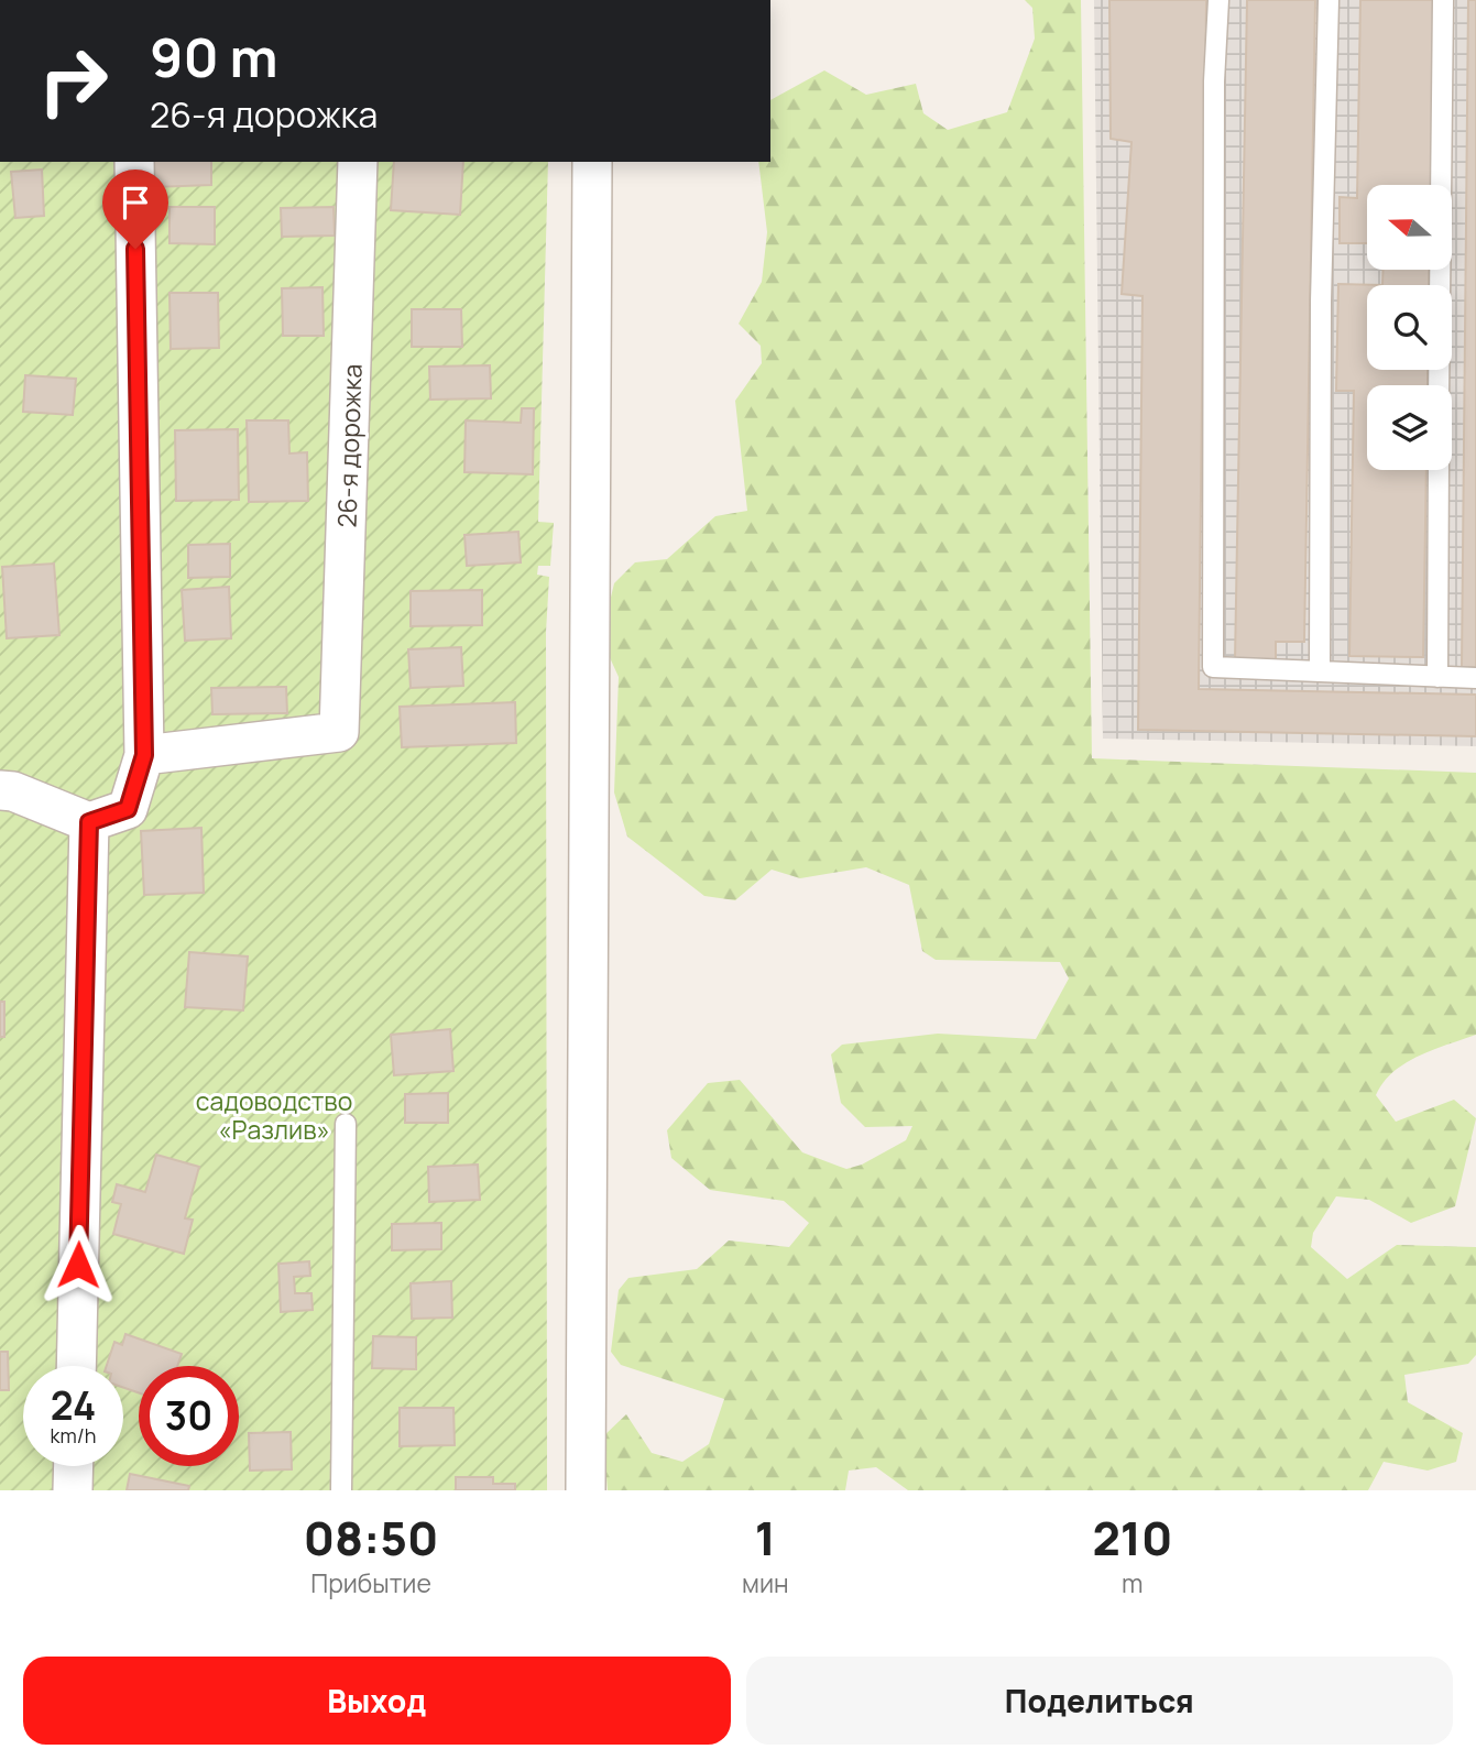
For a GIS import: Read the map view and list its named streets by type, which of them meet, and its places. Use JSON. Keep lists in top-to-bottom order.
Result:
{
  "streets": {
    "street": ["26-я дорожка"]
  },
  "parks": ["садоводство «Разлив»"],
  "north": "left",
  "page": {
    "turn": ["90 m", "26-я дорожка"],
    "speed": "24 km/h",
    "limit": "30",
    "eta": [
      "08:50",
      "Прибытие",
      "1",
      "мин",
      "210",
      "m"
    ],
    "buttons": ["Выход", "Поделиться"]
  }
}
